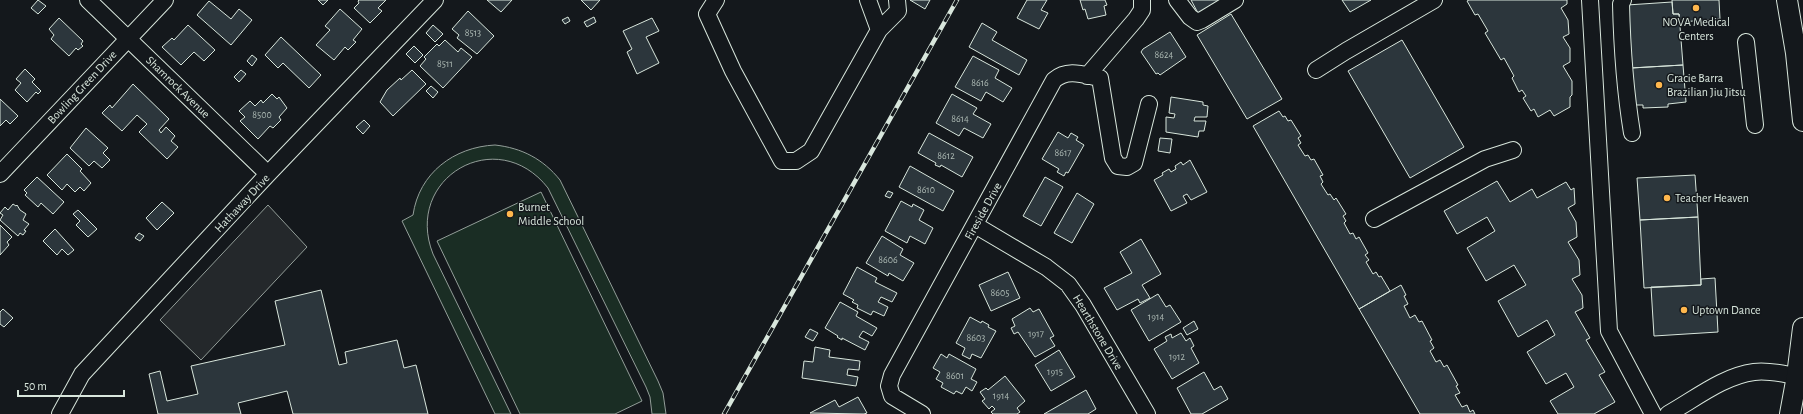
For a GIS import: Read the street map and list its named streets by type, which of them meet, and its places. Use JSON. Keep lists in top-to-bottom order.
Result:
{
  "streets": {
    "street": [
      "Bowling Green Drive",
      "Shamrock Avenue",
      "Hathaway Drive",
      "Fireside Drive",
      "Hearthstone Drive"
    ]
  },
  "crossings": [
    ["Bowling Green Drive", "Shamrock Avenue"],
    ["Shamrock Avenue", "Hathaway Drive"],
    ["Fireside Drive", "Hearthstone Drive"]
  ],
  "places": [
    "NOVA Medical Centers",
    "Gracie Barra Brazilian Jiu Jitsu",
    "Teacher Heaven",
    "Burnet Middle School",
    "Uptown Dance"
  ],
  "house_numbers": [
    "8513",
    "8624",
    "8511",
    "8616",
    "8500",
    "8614",
    "8617",
    "8612",
    "8610",
    "8606",
    "8605",
    "1914",
    "1917",
    "8603",
    "1912",
    "1915",
    "8601",
    "1914"
  ],
  "scale_bar": "50 m"
}
